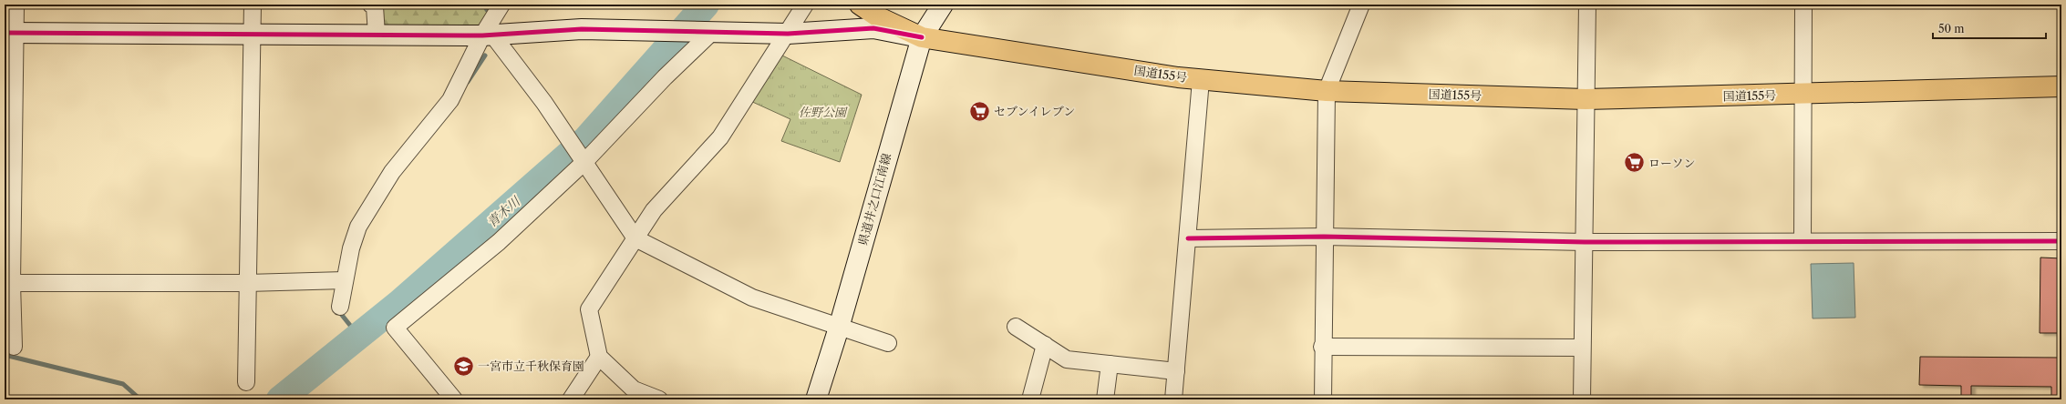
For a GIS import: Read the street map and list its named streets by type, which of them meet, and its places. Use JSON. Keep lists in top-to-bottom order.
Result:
{
  "streets": {
    "highway": ["国道155号"],
    "street": ["県道井之口江南線"]
  },
  "crossings": [
    ["国道155号", "県道井之口江南線"]
  ],
  "water": ["青木川"],
  "parks": ["佐野公園"],
  "places": {
    "supermarket": ["セブンイレブン", "ローソン"],
    "school or university": ["一宮市立千秋保育園"]
  },
  "scale_bar": "50 m"
}
